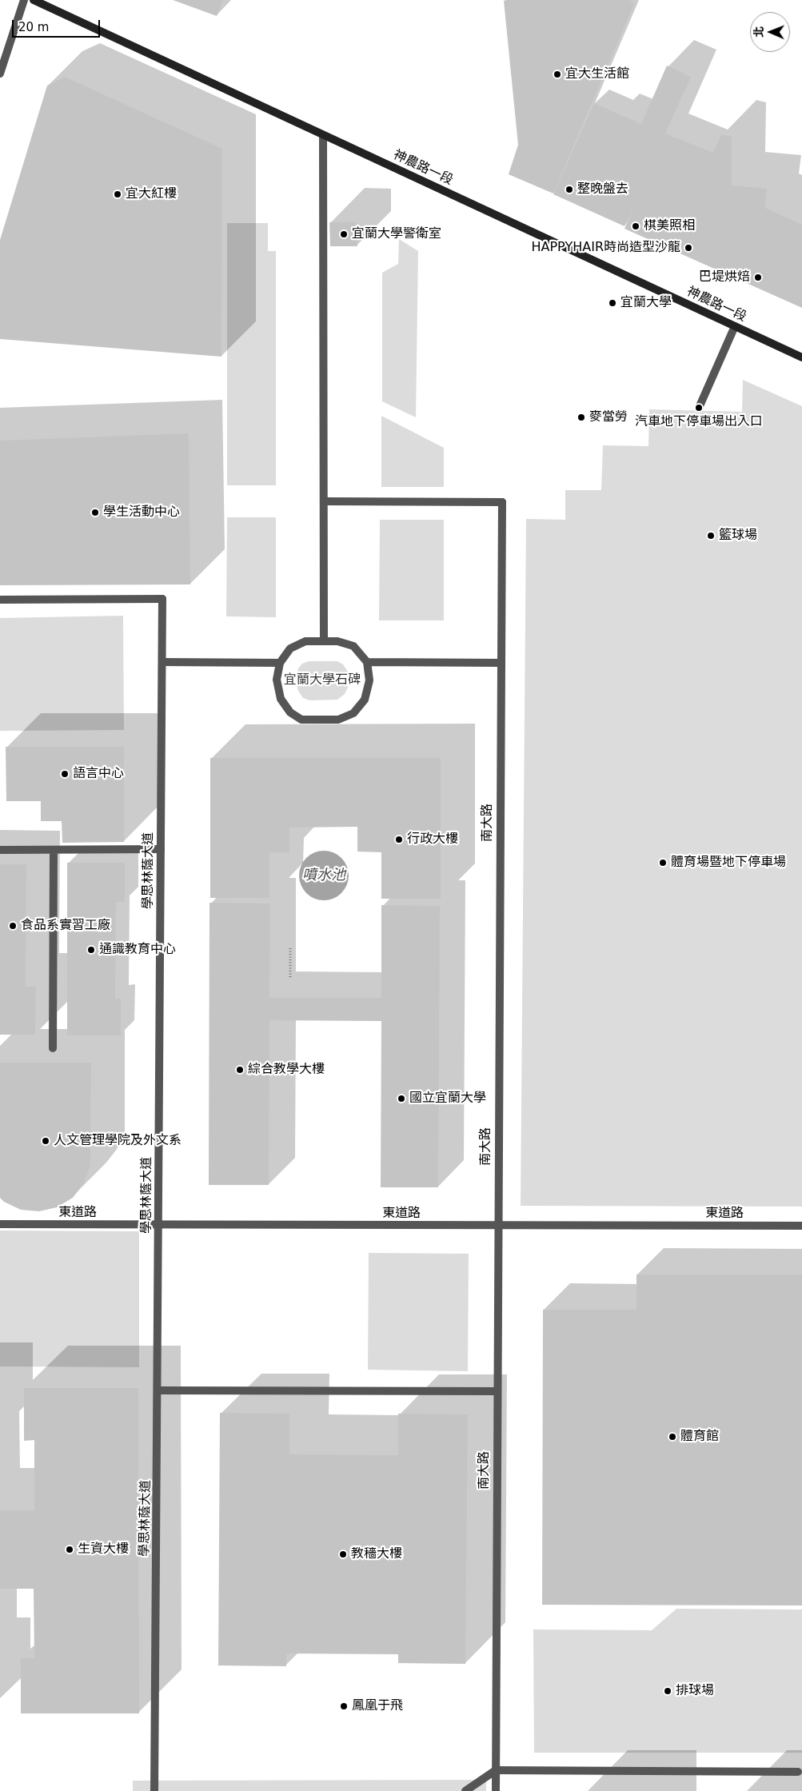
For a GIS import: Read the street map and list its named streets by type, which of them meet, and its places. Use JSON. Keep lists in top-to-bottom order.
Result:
{
  "streets": {
    "street": [
      "神農路一段",
      "南大路",
      "學思林蔭大道",
      "東道路"
    ]
  },
  "crossings": [
    ["南大路", "東道路"],
    ["學思林蔭大道", "東道路"]
  ],
  "water": ["噴水池"],
  "parks": ["宜蘭大學石碑"],
  "places": [
    "宜大生活館",
    "整晚盤去",
    "宜大紅樓",
    "棋美照相",
    "宜蘭大學警衛室",
    "HAPPYHAIR時尚造型沙龍",
    "巴堤烘焙",
    "宜蘭大學",
    "汽車地下停車場出入口",
    "麥當勞",
    "學生活動中心",
    "籃球場",
    "語言中心",
    "行政大樓",
    "體育場暨地下停車場",
    "食品系實習工廠",
    "通識教育中心",
    "綜合教學大樓",
    "國立宜蘭大學",
    "人文管理學院及外文系",
    "體育館",
    "生資大樓",
    "教穡大樓",
    "排球場",
    "鳳凰于飛"
  ],
  "scale_bar": "20 m",
  "north": "left"
}
